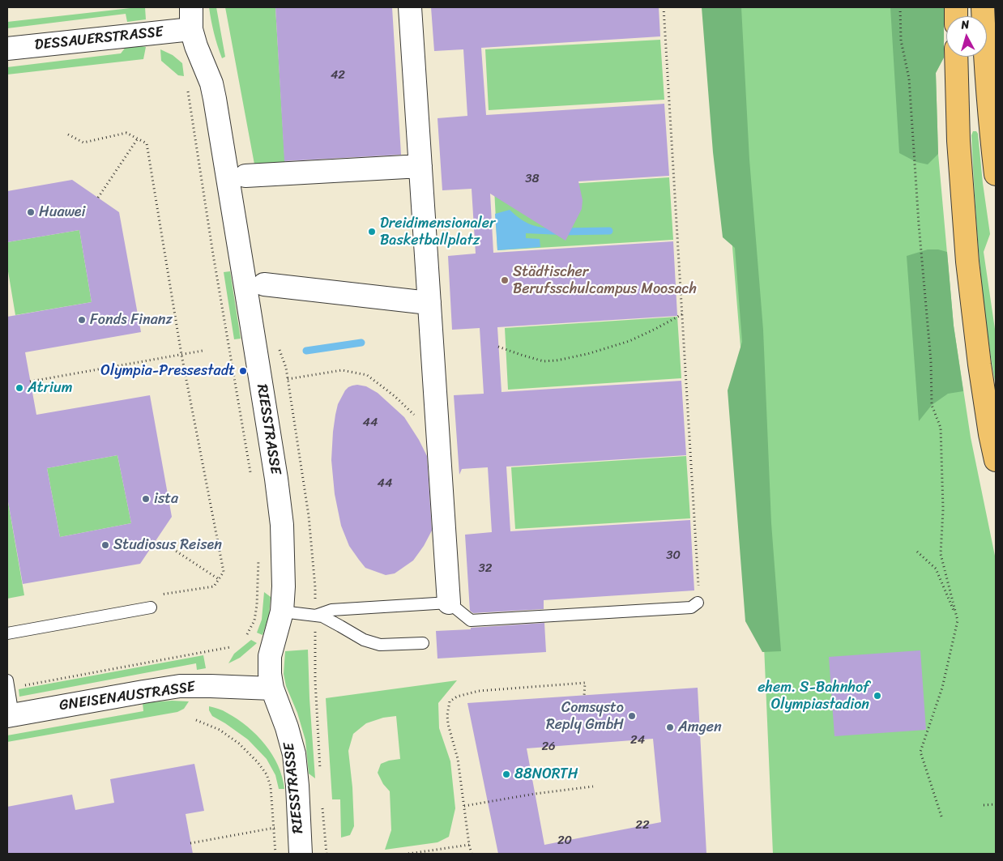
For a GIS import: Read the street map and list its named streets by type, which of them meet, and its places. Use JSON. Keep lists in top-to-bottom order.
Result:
{
  "streets": {
    "street": ["DESSAUERSTRASSE", "RIESSTRASSE", "GNEISENAUSTRASSE"]
  },
  "crossings": [
    ["DESSAUERSTRASSE", "RIESSTRASSE"],
    ["RIESSTRASSE", "GNEISENAUSTRASSE"]
  ],
  "places": [
    "Huawei",
    "Dreidimensionaler Basketballplatz",
    "Städtischer Berufsschulcampus Moosach",
    "Fonds Finanz",
    "Olympia-Pressestadt",
    "Atrium",
    "ista",
    "Studiosus Reisen",
    "ehem. S-Bahnhof Olympiastadion",
    "Comsysto Reply GmbH",
    "Amgen",
    "88NORTH"
  ],
  "house_numbers": [
    "42",
    "38",
    "44",
    "44",
    "30",
    "32",
    "24",
    "26",
    "22",
    "20"
  ],
  "north": "top"
}
